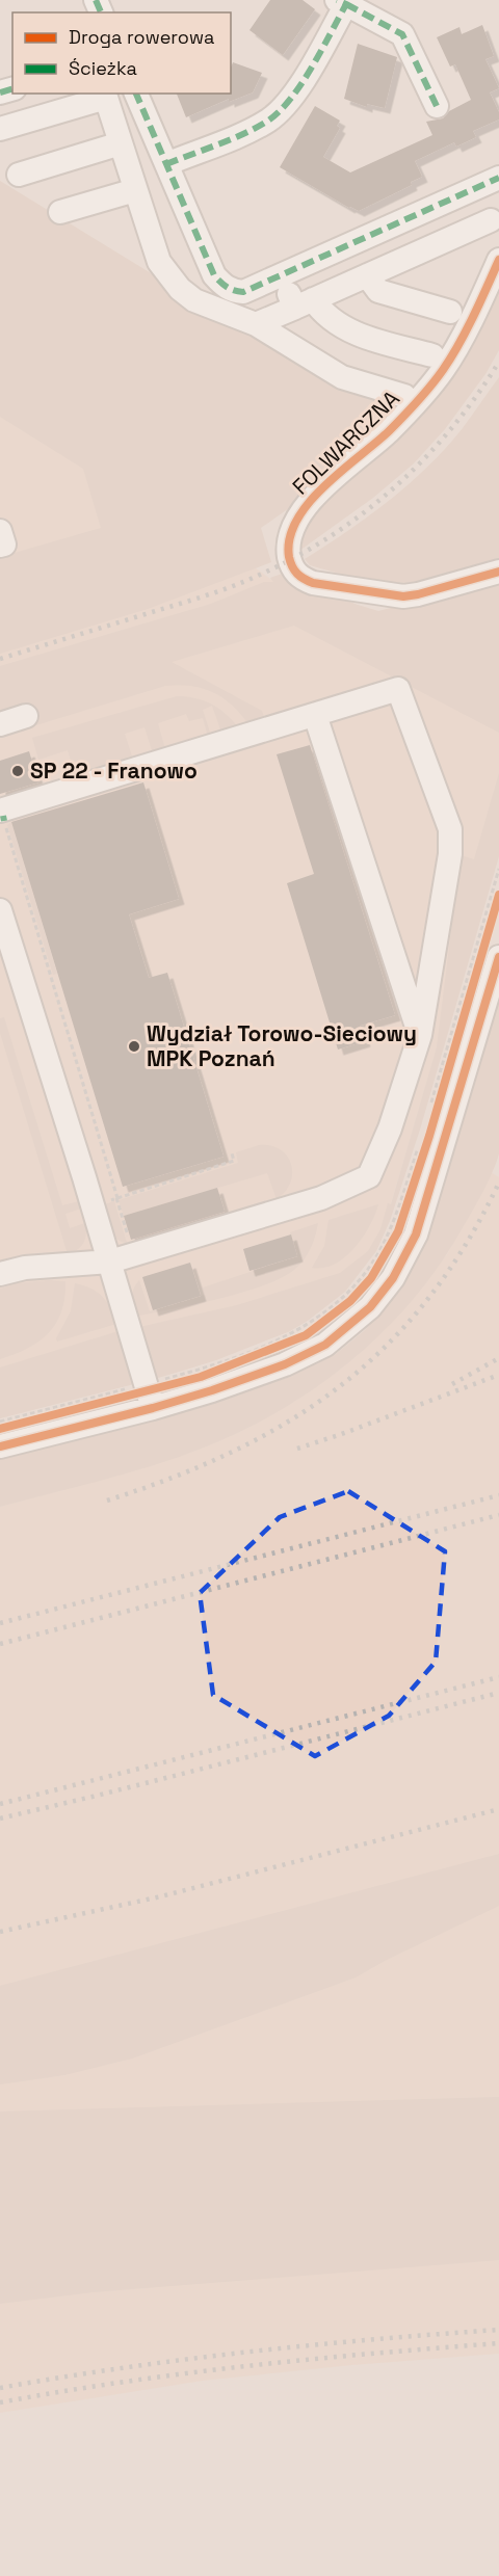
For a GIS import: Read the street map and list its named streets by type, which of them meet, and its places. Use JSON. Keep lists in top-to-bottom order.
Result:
{
  "streets": {
    "street": ["FOLWARCZNA"]
  },
  "places": ["SP 22 - Franowo", "Wydział Torowo-Sieciowy MPK Poznań"],
  "legend": ["Droga rowerowa", "Ścieżka"]
}
